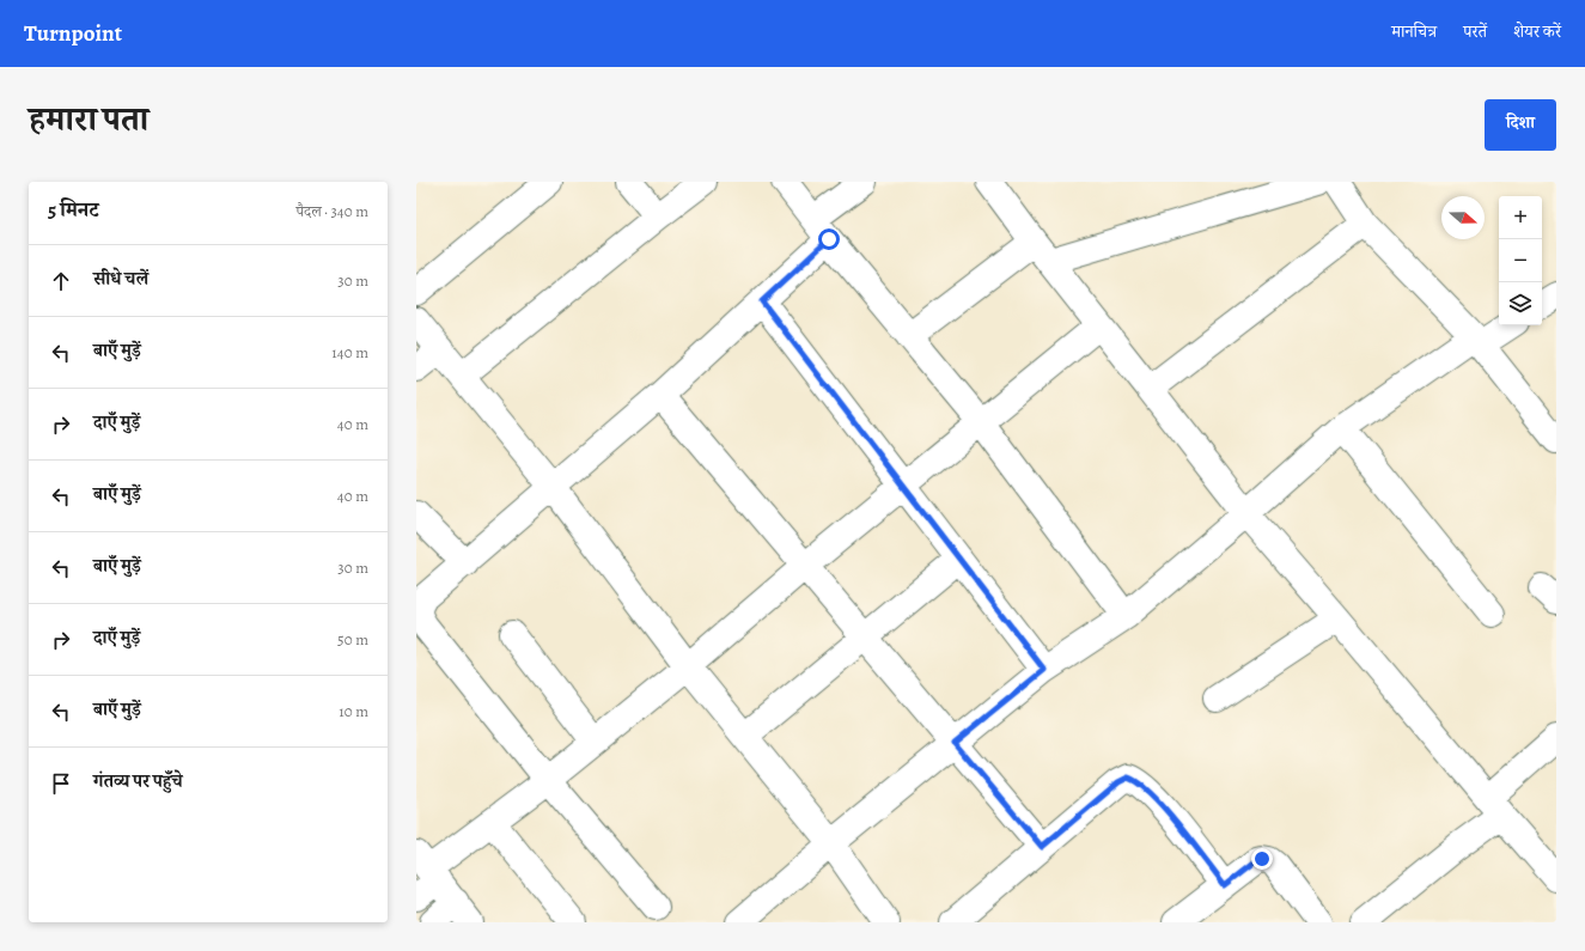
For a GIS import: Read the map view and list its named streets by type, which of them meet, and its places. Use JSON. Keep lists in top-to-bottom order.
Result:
{
  "north": "right",
  "page": {
    "header": "Turnpoint",
    "nav": ["मानचित्र", "परतें", "शेयर करें"],
    "title": "हमारा पता",
    "buttons": "दिशा",
    "heading": ["5 मिनट", "पैदल · 340 m"],
    "map_buttons": ["+", "−"],
    "list": [
      ["सीधे चलें", "30 m"],
      ["बाएँ मुड़ें", "140 m"],
      ["दाएँ मुड़ें", "40 m"],
      ["बाएँ मुड़ें", "40 m"],
      ["बाएँ मुड़ें", "30 m"],
      ["दाएँ मुड़ें", "50 m"],
      ["बाएँ मुड़ें", "10 m"],
      "गंतव्य पर पहुँचे"
    ]
  }
}
